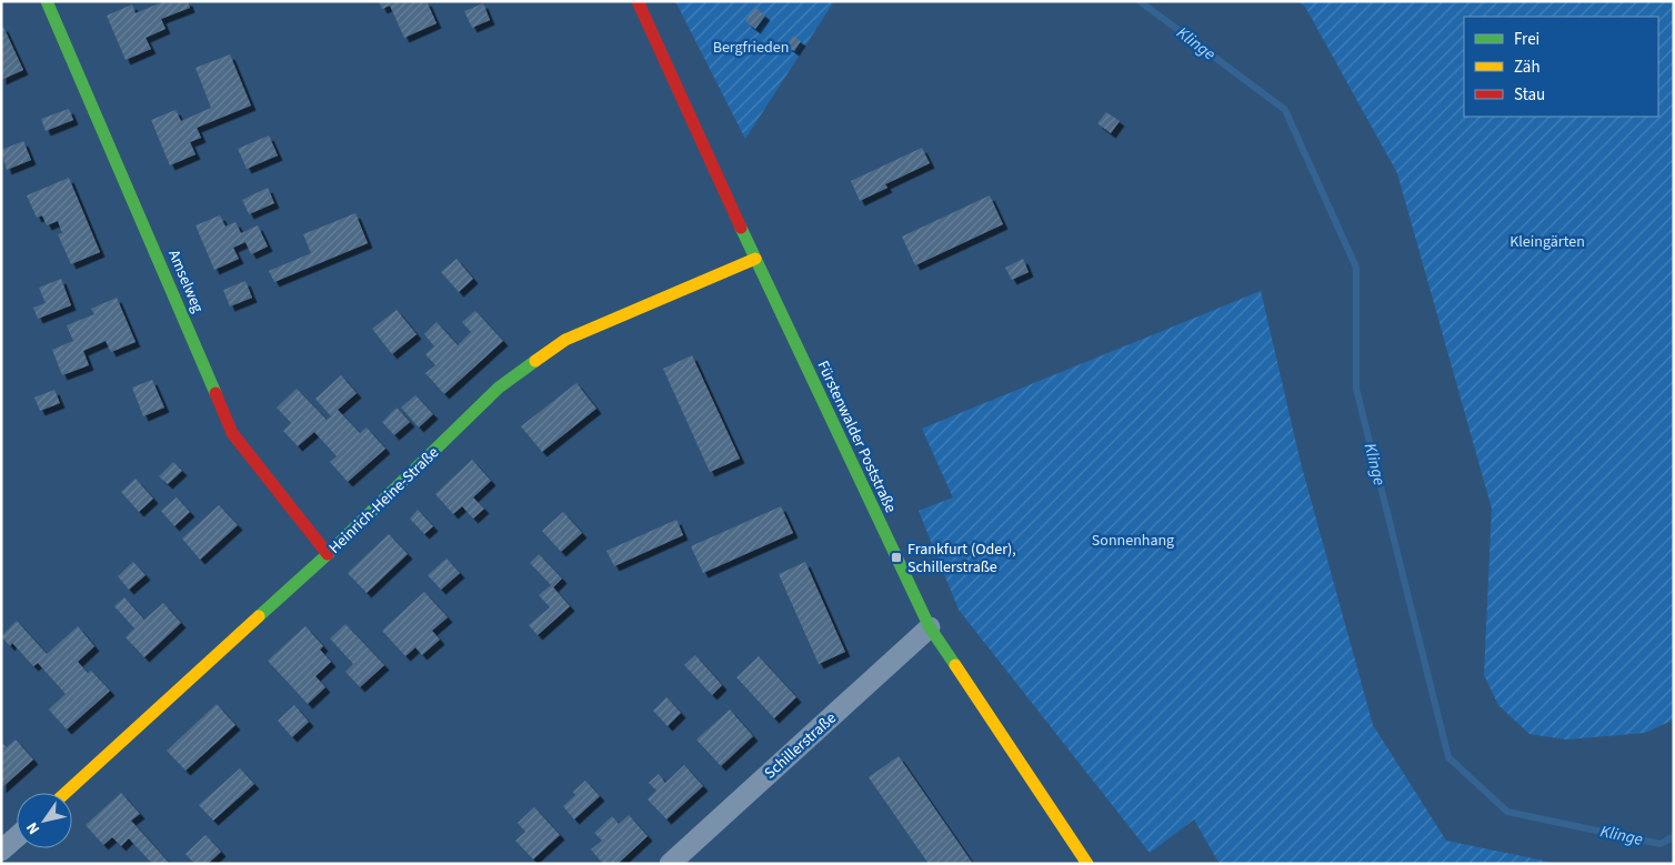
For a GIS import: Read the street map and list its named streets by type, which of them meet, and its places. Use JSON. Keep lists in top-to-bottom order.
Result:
{
  "streets": {
    "street": [
      "Amselweg",
      "Fürstenwalder Poststraße",
      "Heinrich-Heine-Straße",
      "Schillerstraße"
    ]
  },
  "crossings": [
    ["Amselweg", "Heinrich-Heine-Straße"],
    ["Fürstenwalder Poststraße", "Heinrich-Heine-Straße"],
    ["Fürstenwalder Poststraße", "Schillerstraße"]
  ],
  "water": ["Klinge"],
  "parks": ["Bergfrieden", "Kleingärten", "Sonnenhang"],
  "places": {
    "transit": ["Frankfurt (Oder), Schillerstraße"]
  },
  "legend": ["Frei", "Zäh", "Stau"],
  "north": "bottom left"
}
